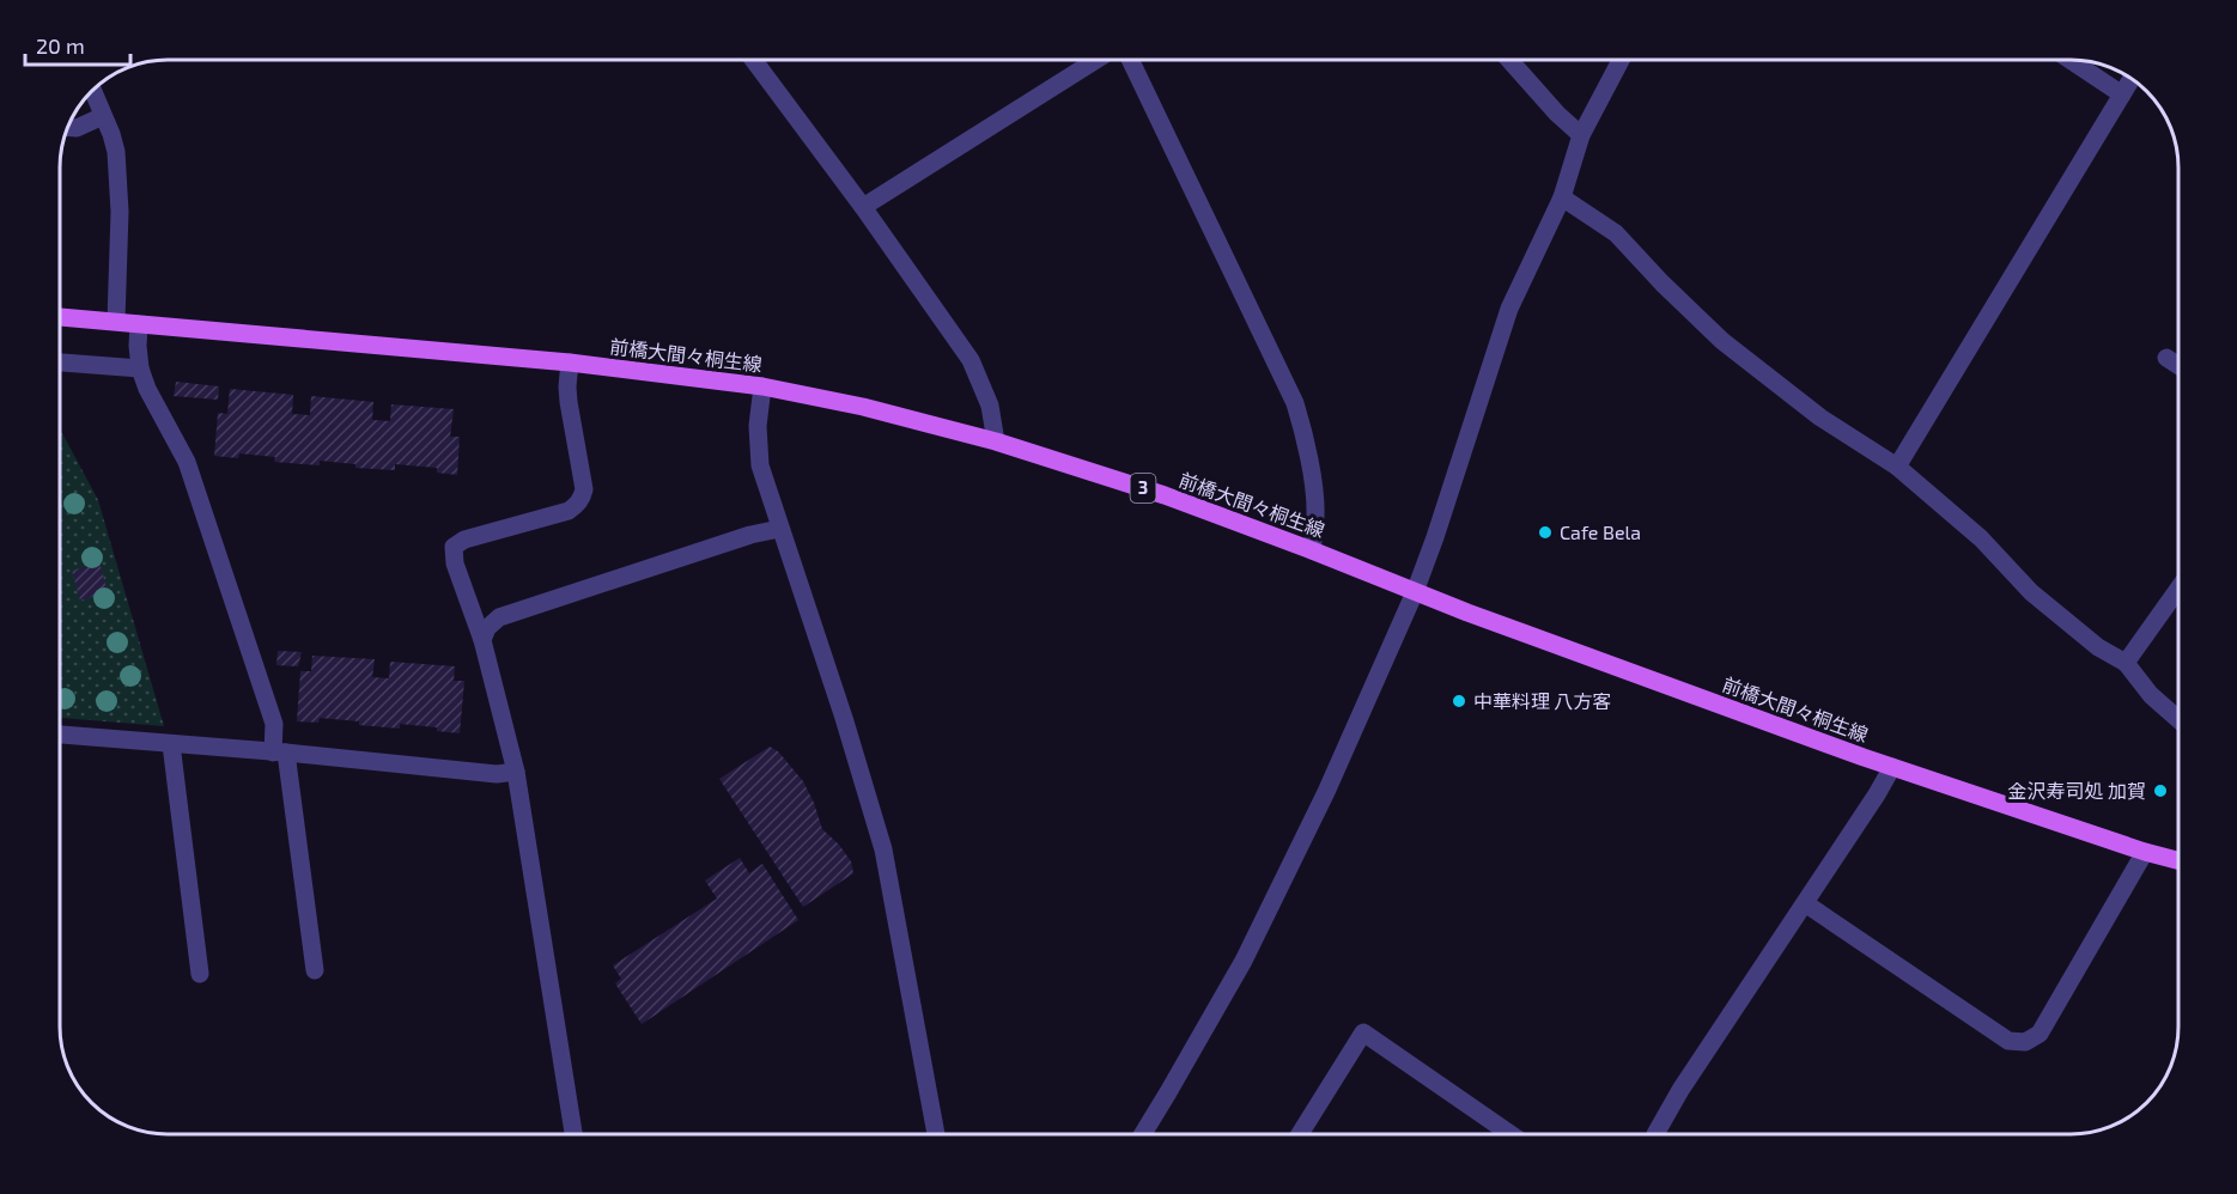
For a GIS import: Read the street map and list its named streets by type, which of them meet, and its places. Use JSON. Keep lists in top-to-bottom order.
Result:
{
  "streets": {
    "main road": ["前橋大間々桐生線", "3"]
  },
  "places": ["Cafe Bela", "中華料理 八方客", "金沢寿司処 加賀"],
  "scale_bar": "20 m"
}
